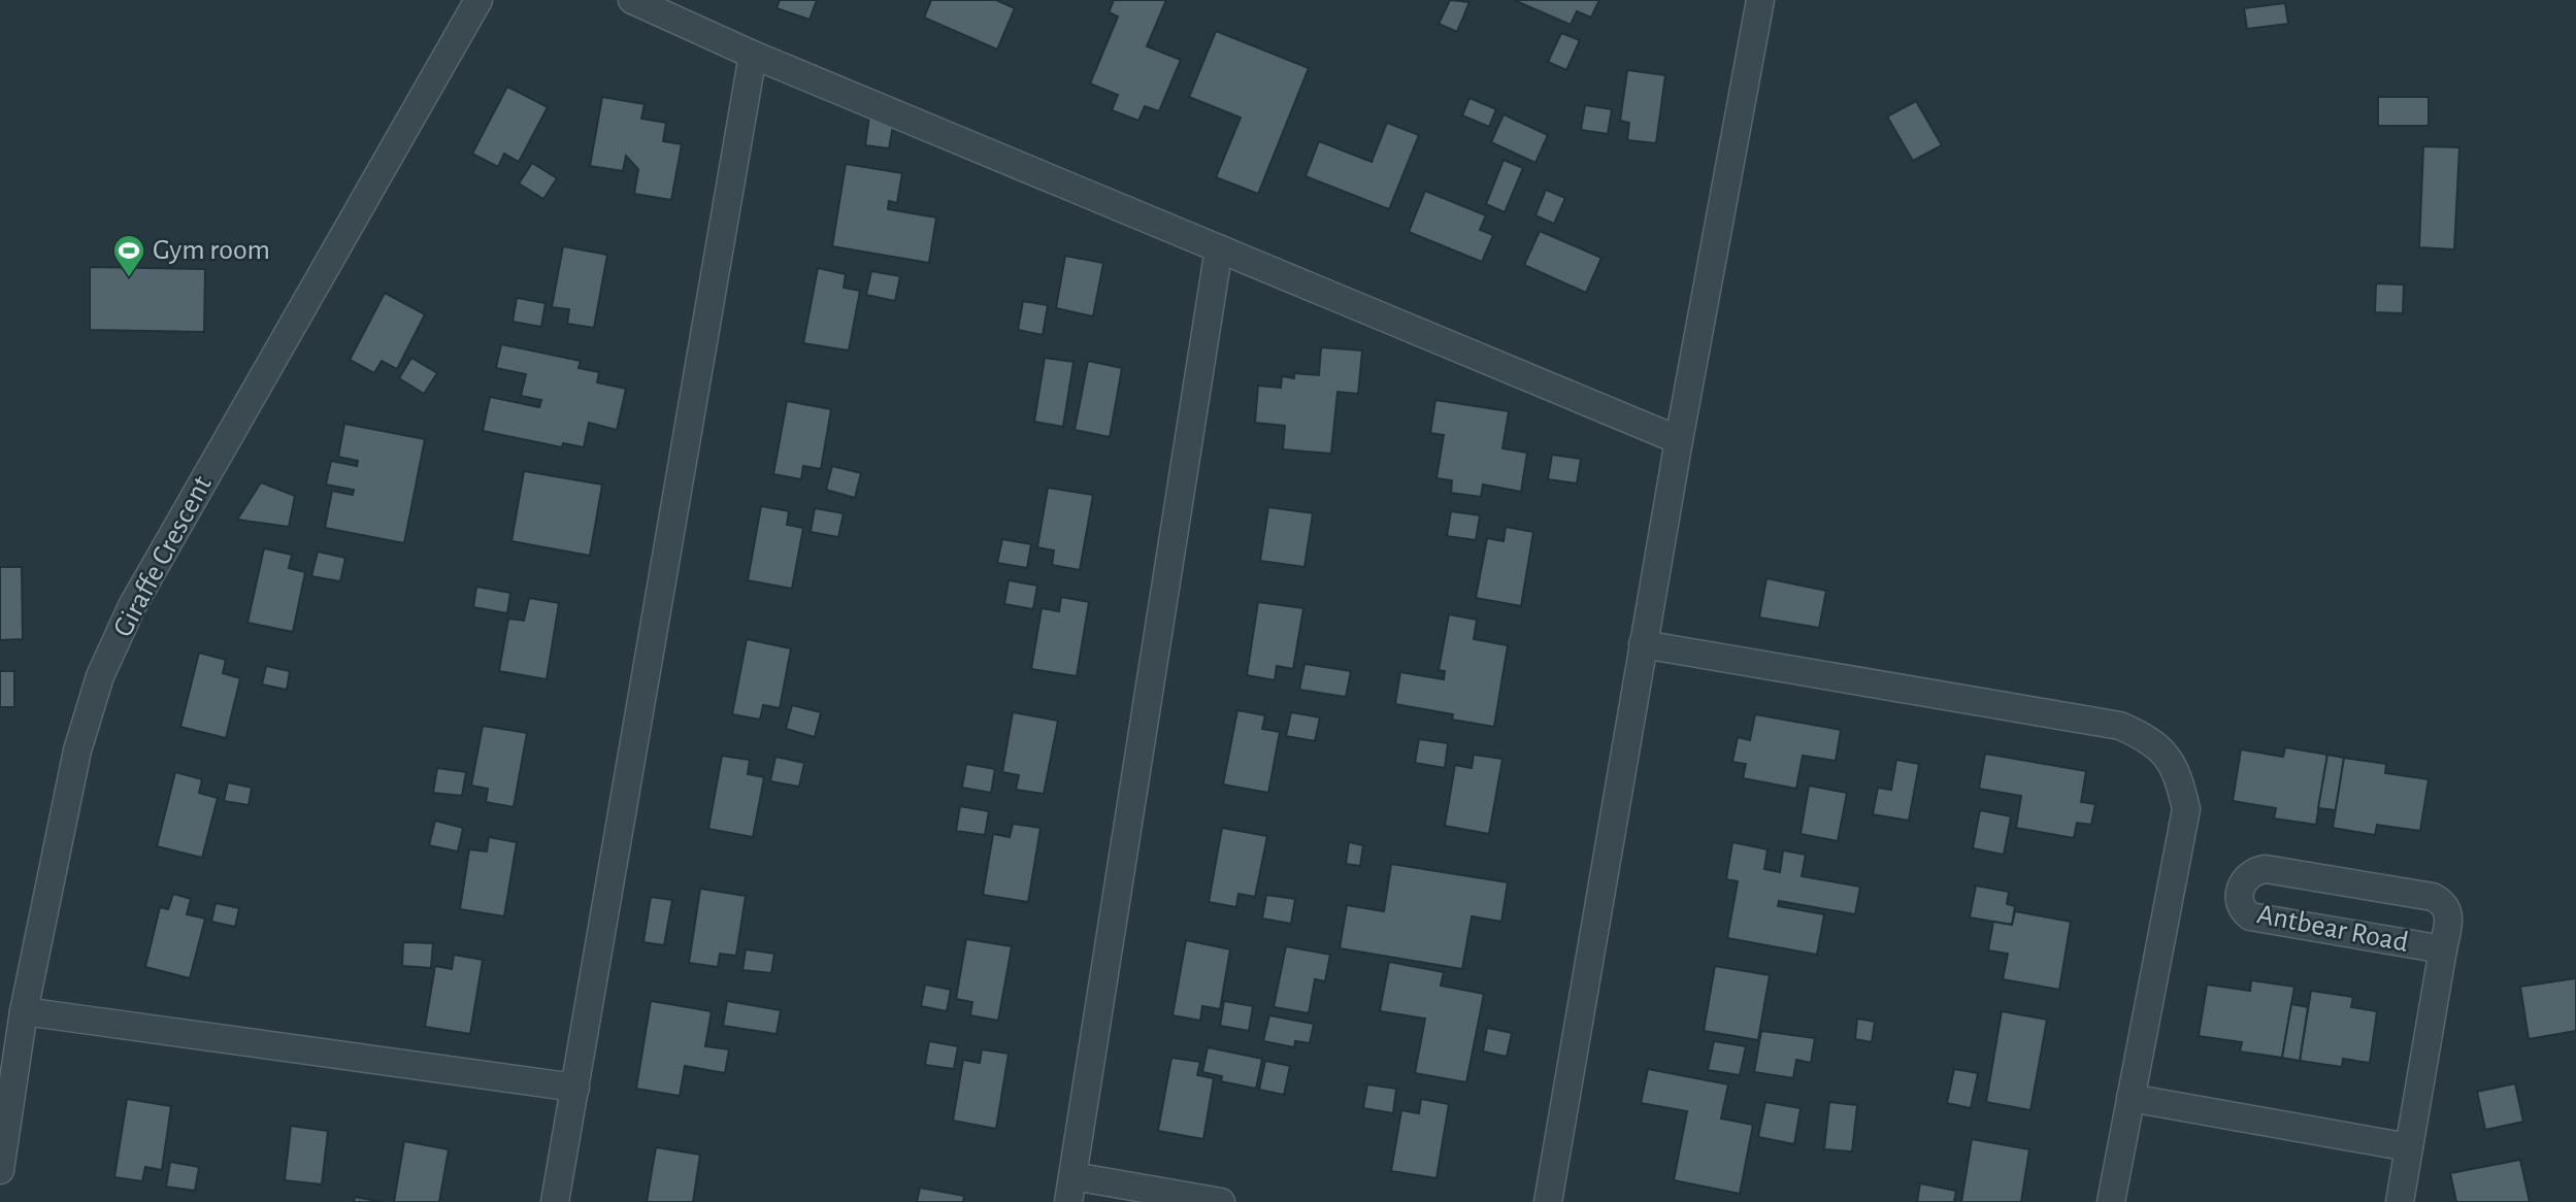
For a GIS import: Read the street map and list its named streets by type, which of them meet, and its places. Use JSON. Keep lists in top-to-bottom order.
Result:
{
  "streets": {
    "street": ["Giraffe Crescent", "Antbear Road"]
  },
  "places": {
    "sports": ["Gym room"]
  }
}
